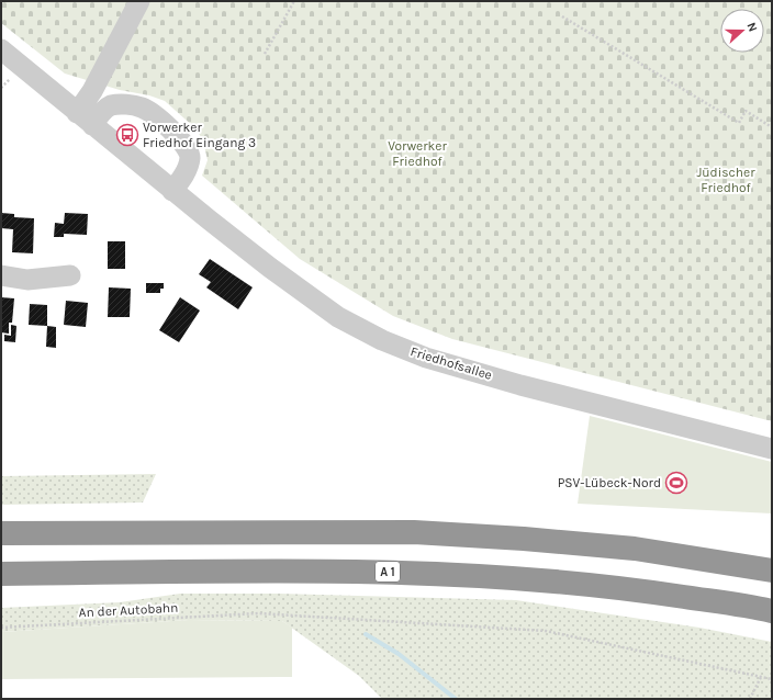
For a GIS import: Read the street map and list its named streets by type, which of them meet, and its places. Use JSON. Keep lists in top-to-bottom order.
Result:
{
  "streets": {
    "highway": ["A 1"],
    "street": ["Friedhofsallee"],
    "path": ["An der Autobahn"]
  },
  "parks": ["Vorwerker Friedhof", "Jüdischer Friedhof"],
  "places": {
    "bus stop": ["Vorwerker Friedhof Eingang 3"],
    "sports": ["PSV-Lübeck-Nord"]
  },
  "north": "right"
}
